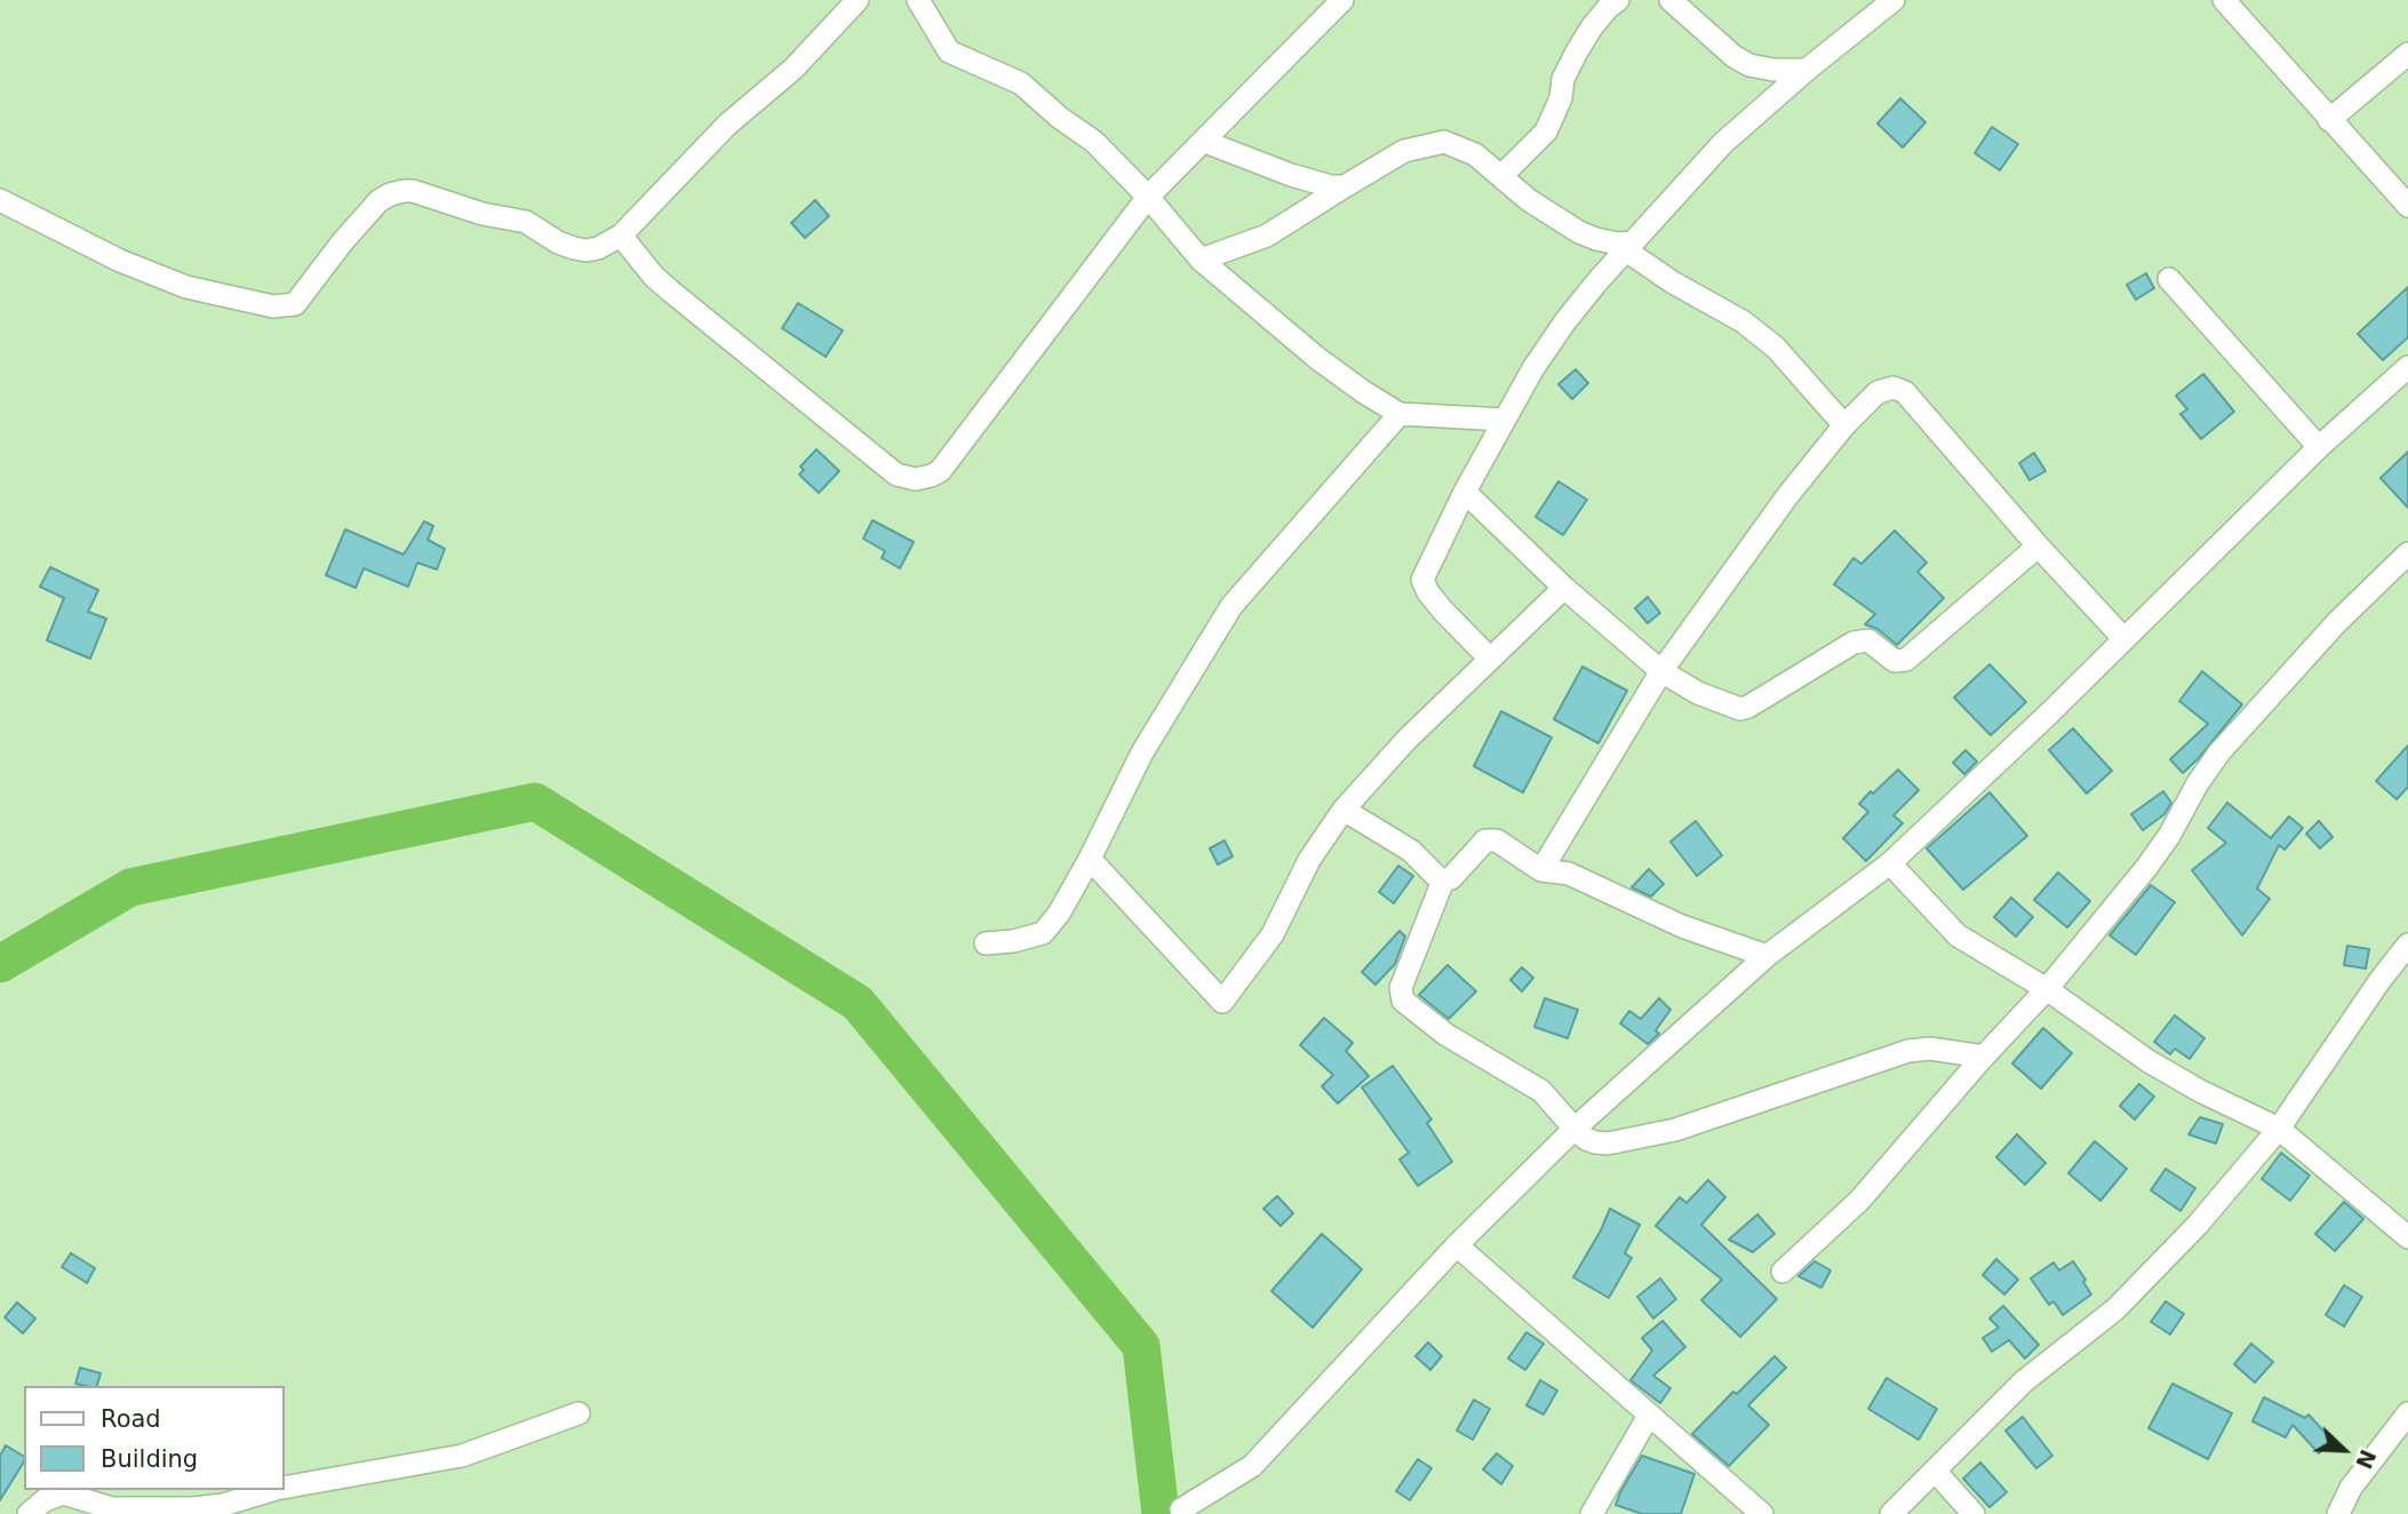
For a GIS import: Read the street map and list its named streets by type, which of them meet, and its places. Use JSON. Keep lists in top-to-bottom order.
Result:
{
  "legend": ["Road", "Building"],
  "north": "bottom right"
}
